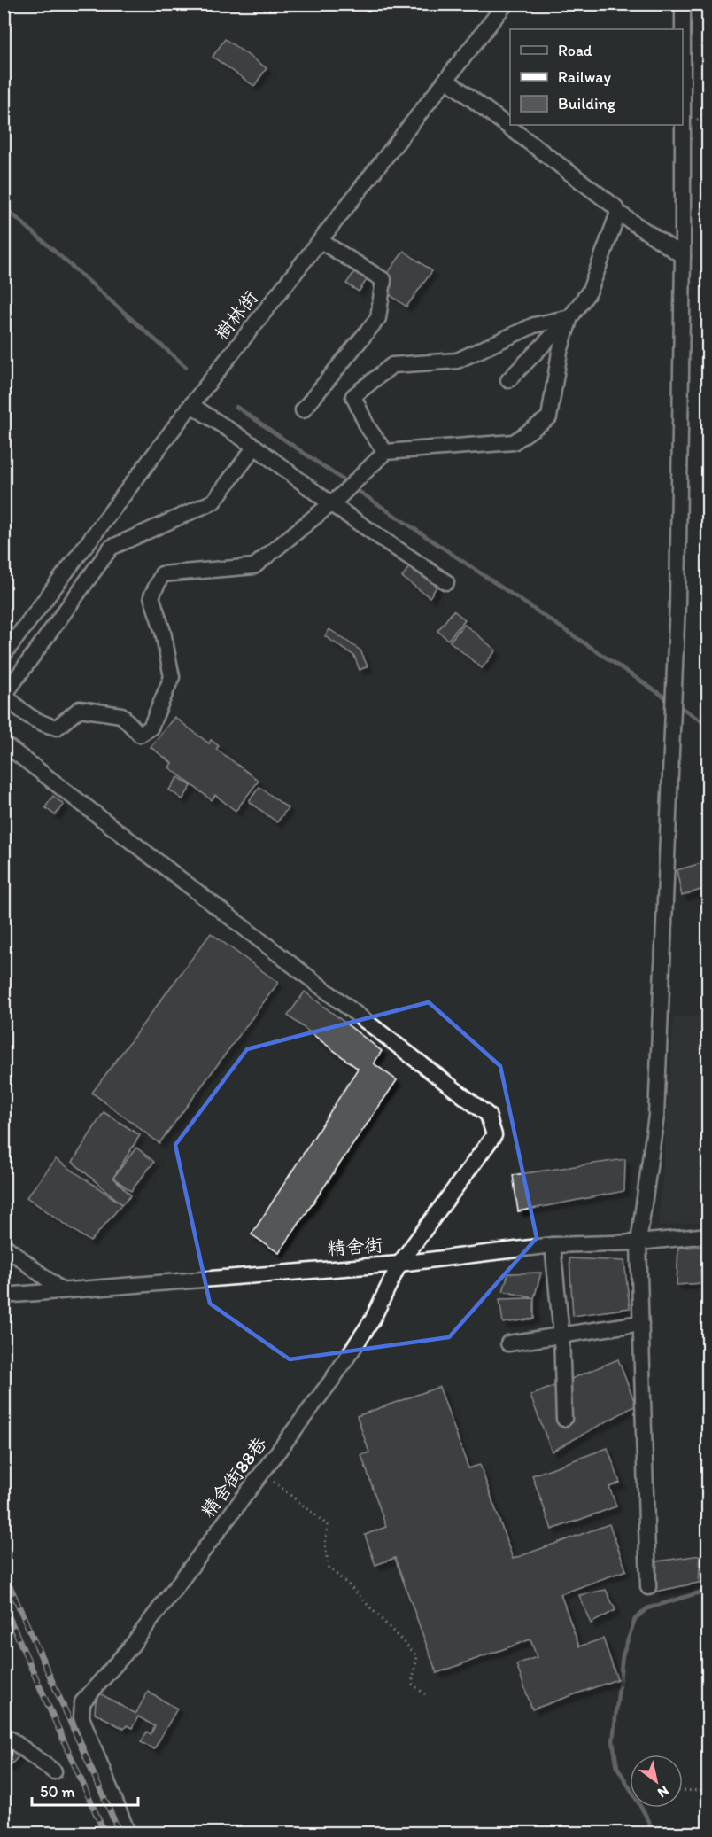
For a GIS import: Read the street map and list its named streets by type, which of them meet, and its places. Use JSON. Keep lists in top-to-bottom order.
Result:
{
  "streets": {
    "street": ["樹林街", "精舍街", "精舍街88巷"]
  },
  "crossings": [
    ["精舍街", "精舍街88巷"]
  ],
  "legend": ["Road", "Railway", "Building"],
  "scale_bar": "50 m",
  "north": "bottom right"
}
